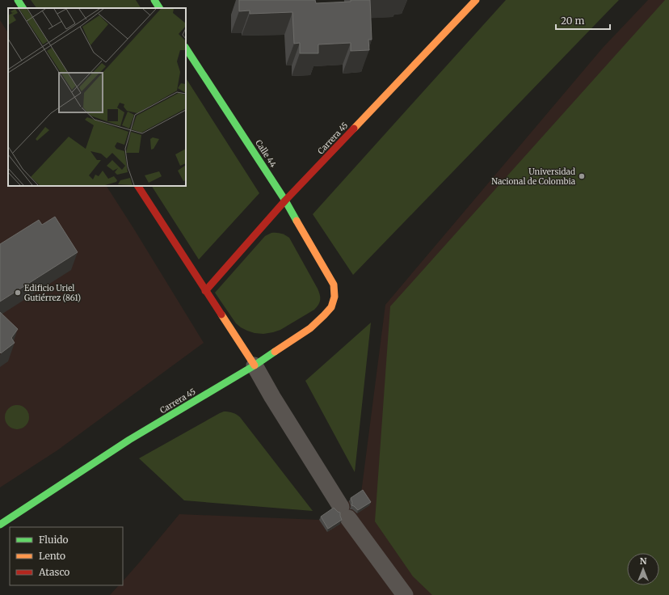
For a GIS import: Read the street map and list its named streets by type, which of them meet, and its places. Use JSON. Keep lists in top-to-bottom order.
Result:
{
  "streets": {
    "street": ["Carrera 45", "Calle 44"]
  },
  "crossings": [
    ["Carrera 45", "Calle 44"]
  ],
  "places": ["Universidad Nacional de Colombia", "Edificio Uriel Gutiérrez (861)"],
  "legend": ["Fluido", "Lento", "Atasco"],
  "scale_bar": "20 m",
  "north": "top"
}
